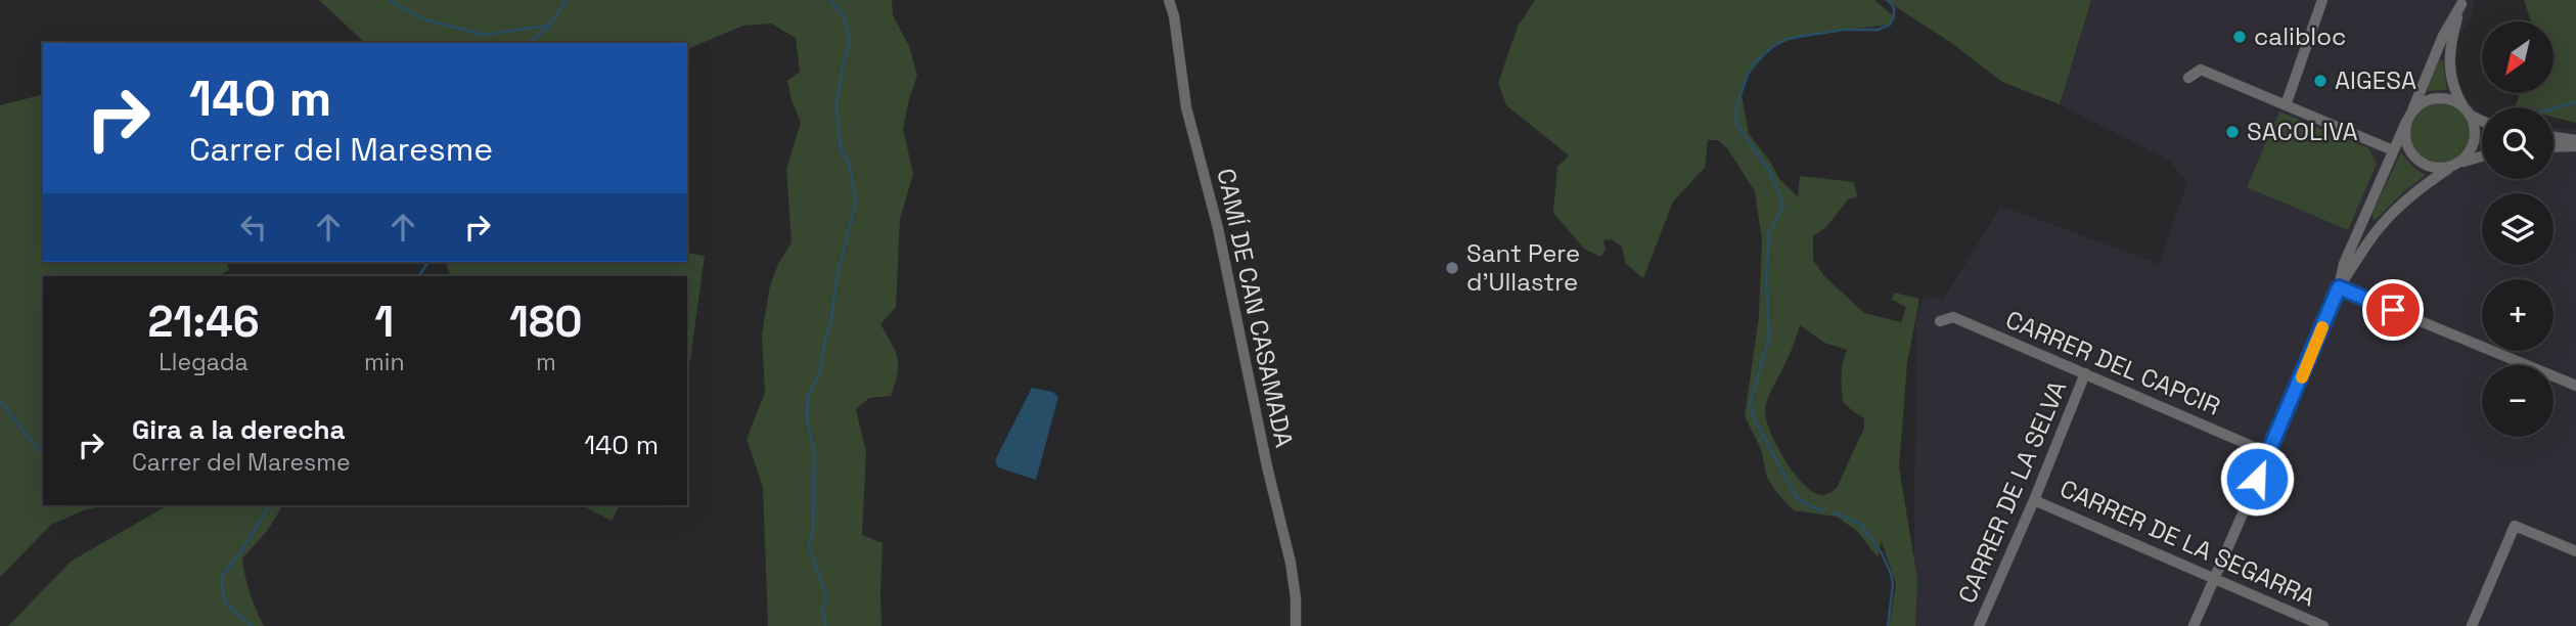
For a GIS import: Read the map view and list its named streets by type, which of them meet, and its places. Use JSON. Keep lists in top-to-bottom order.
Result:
{
  "streets": {
    "street": [
      "CAMÍ DE CAN CASAMADA",
      "CARRER DEL CAPCIR",
      "CARRER DE LA SELVA",
      "CARRER DE LA SEGARRA"
    ]
  },
  "crossings": [
    ["CARRER DEL CAPCIR", "CARRER DE LA SELVA"],
    ["CARRER DE LA SELVA", "CARRER DE LA SEGARRA"]
  ],
  "places": [
    "calibloc",
    "AIGESA",
    "SACOLIVA",
    "Sant Pere d'Ullastre"
  ],
  "north": "bottom left",
  "page": {
    "map_buttons": ["+", "−"],
    "turn": ["140 m", "Carrer del Maresme"],
    "eta": [
      "21:46",
      "Llegada",
      "1",
      "min",
      "180",
      "m"
    ],
    "list": [
      {
        "name": "Gira a la derecha",
        "note": "Carrer del Maresme",
        "value": "140 m"
      }
    ]
  }
}
